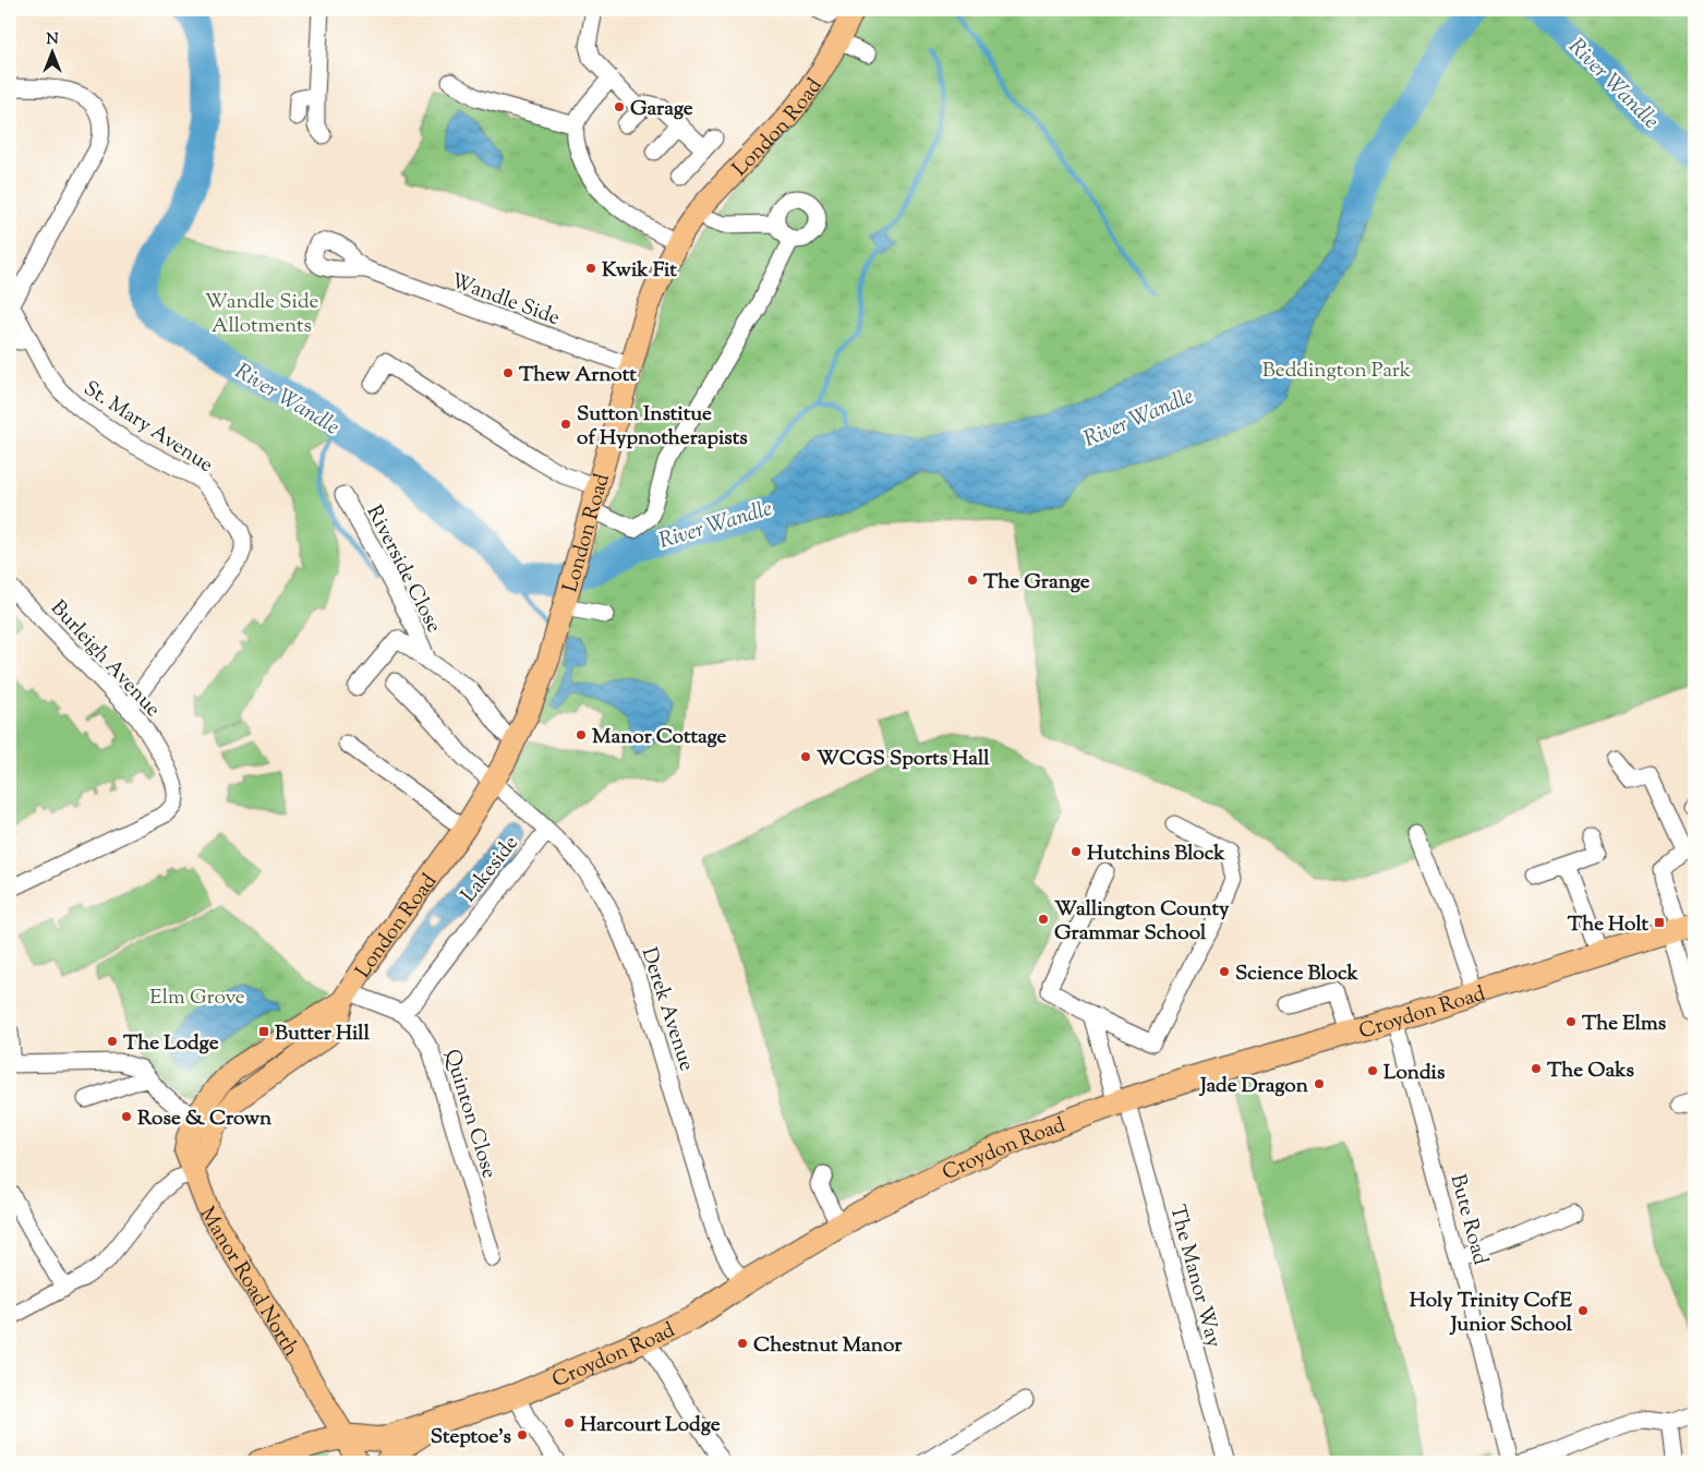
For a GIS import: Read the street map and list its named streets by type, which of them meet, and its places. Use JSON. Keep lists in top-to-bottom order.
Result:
{
  "streets": {
    "highway": ["Croydon Road"],
    "main road": ["London Road", "Manor Road North"],
    "street": [
      "Wandle Side",
      "St. Mary Avenue",
      "Riverside Close",
      "Burleigh Avenue",
      "Lakeside",
      "Derek Avenue",
      "Quinton Close",
      "Bute Road",
      "The Manor Way"
    ]
  },
  "crossings": [
    ["London Road", "Wandle Side"],
    ["London Road", "Riverside Close"],
    ["London Road", "Derek Avenue"],
    ["London Road", "Quinton Close"],
    ["London Road", "Manor Road North"],
    ["St. Mary Avenue", "Burleigh Avenue"],
    ["Lakeside", "Derek Avenue"],
    ["Lakeside", "Quinton Close"],
    ["Derek Avenue", "Croydon Road"],
    ["Croydon Road", "Bute Road"],
    ["Croydon Road", "The Manor Way"],
    ["Croydon Road", "Manor Road North"]
  ],
  "water": ["River Wandle"],
  "parks": ["Wandle Side Allotments", "Beddington Park", "Elm Grove"],
  "places": {
    "other": [
      "Garage",
      "Kwik Fit",
      "Thew Arnott",
      "Sutton Institue of Hypnotherapists",
      "The Grange",
      "Manor Cottage",
      "WCGS Sports Hall",
      "Hutchins Block",
      "Wallington County Grammar School",
      "Science Block",
      "The Elms",
      "The Lodge",
      "The Oaks",
      "Londis",
      "Jade Dragon",
      "Rose & Crown",
      "Holy Trinity CofE Junior School",
      "Chestnut Manor",
      "Harcourt Lodge",
      "Steptoe's"
    ],
    "transit": ["The Holt", "Butter Hill"]
  },
  "north": "top"
}
